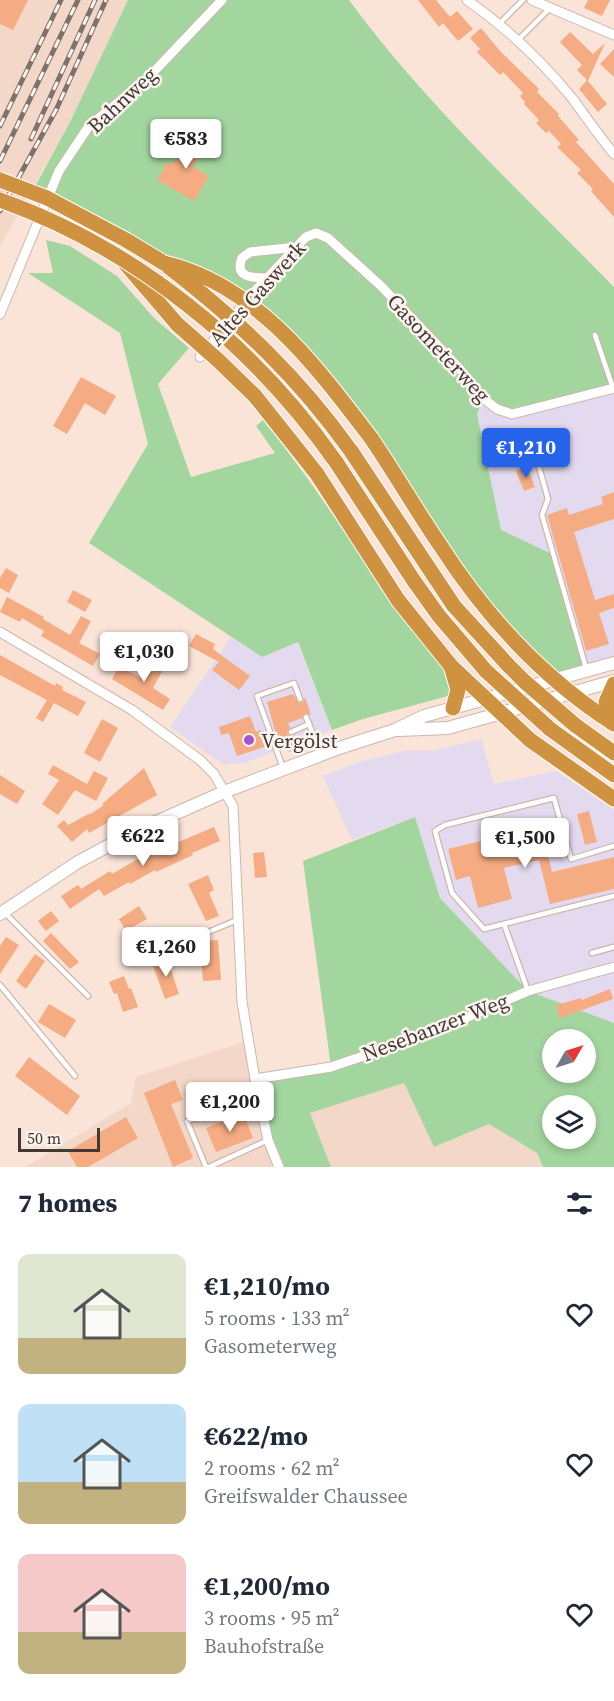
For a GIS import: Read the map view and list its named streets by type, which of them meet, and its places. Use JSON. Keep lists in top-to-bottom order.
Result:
{
  "streets": {
    "street": [
      "Bahnweg",
      "Altes Gaswerk",
      "Gasometerweg",
      "Nesebanzer Weg"
    ]
  },
  "crossings": [
    ["Altes Gaswerk", "Gasometerweg"]
  ],
  "places": ["Vergölst"],
  "scale_bar": "50 m",
  "north": "top right",
  "page": {
    "price": [
      "€583",
      "€1,210",
      "€1,030",
      "€622",
      "€1,500",
      "€1,260",
      "€1,200"
    ],
    "scale": "50 m",
    "heading": "7 homes",
    "list": [
      {
        "name": "€1,210/mo",
        "note": "5 rooms · 133 m² · Gasometerweg"
      },
      {
        "name": "€622/mo",
        "note": "2 rooms · 62 m² · Greifswalder Chaussee"
      },
      {
        "name": "€1,200/mo",
        "note": "3 rooms · 95 m² · Bauhofstraße"
      }
    ]
  }
}
